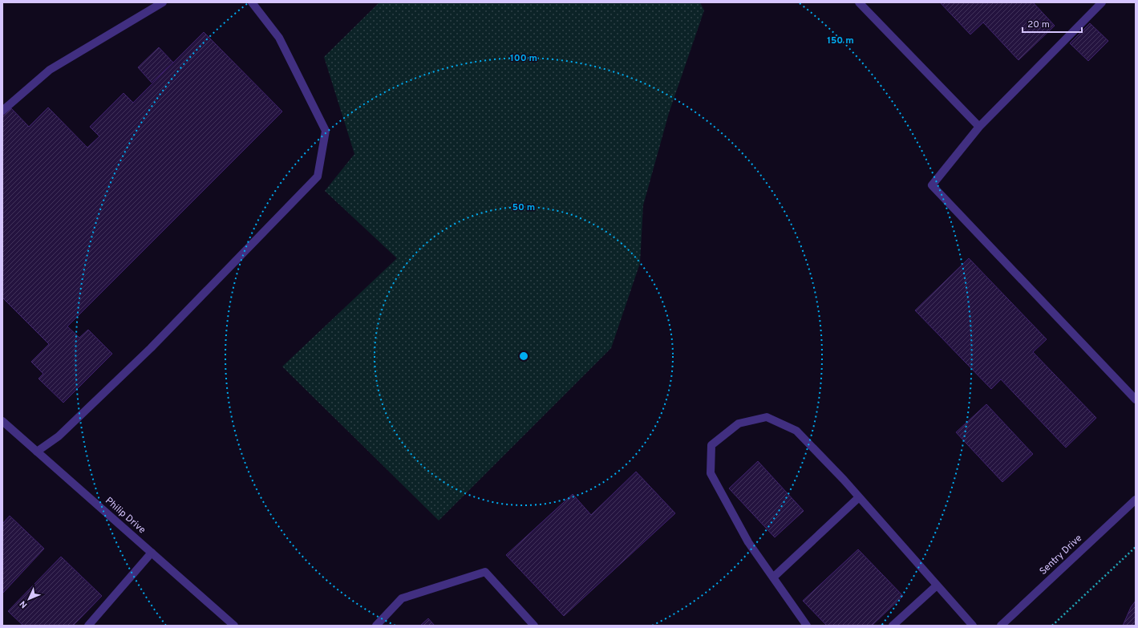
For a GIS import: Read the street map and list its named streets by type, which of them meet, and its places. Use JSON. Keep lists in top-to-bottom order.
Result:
{
  "streets": {
    "street": ["Philip Drive", "Sentry Drive"]
  },
  "scale_bar": "20 m",
  "north": "bottom left",
  "rings": ["150 m", "100 m", "50 m"]
}
